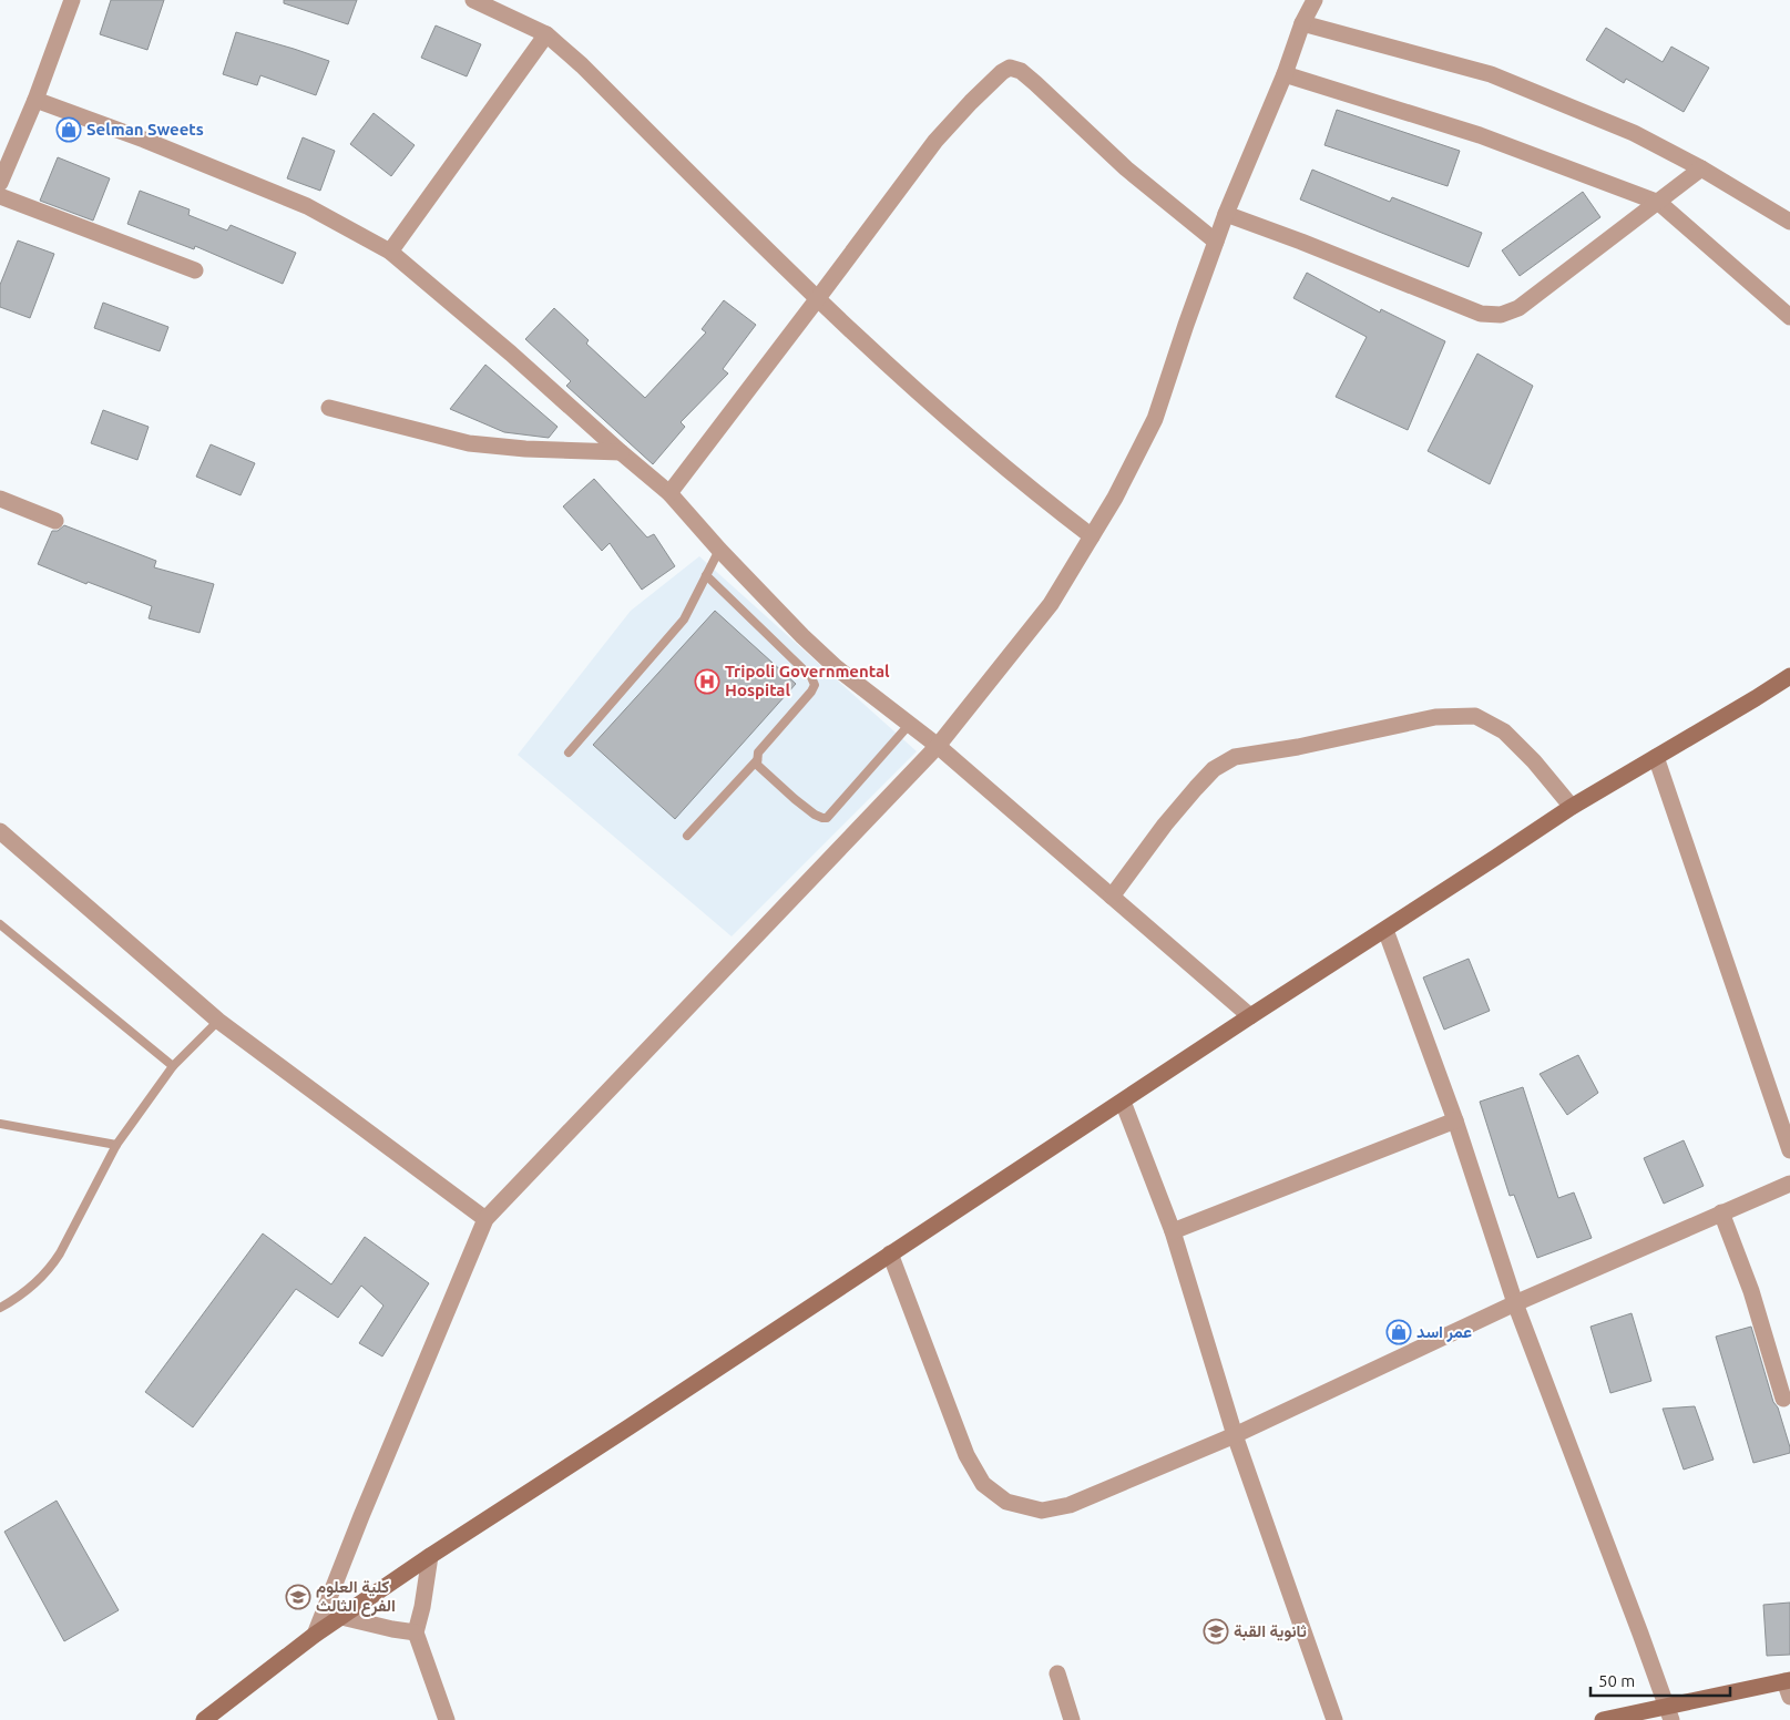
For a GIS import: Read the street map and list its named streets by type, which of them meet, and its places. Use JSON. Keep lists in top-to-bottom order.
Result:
{
  "places": {
    "shop": ["Selman Sweets", "عمر اسد"],
    "hospital": ["Tripoli Governmental Hospital"],
    "school or university": ["كلية العلوم الفرع الثالث", "ثانوية القبة"]
  },
  "scale_bar": "50 m"
}
